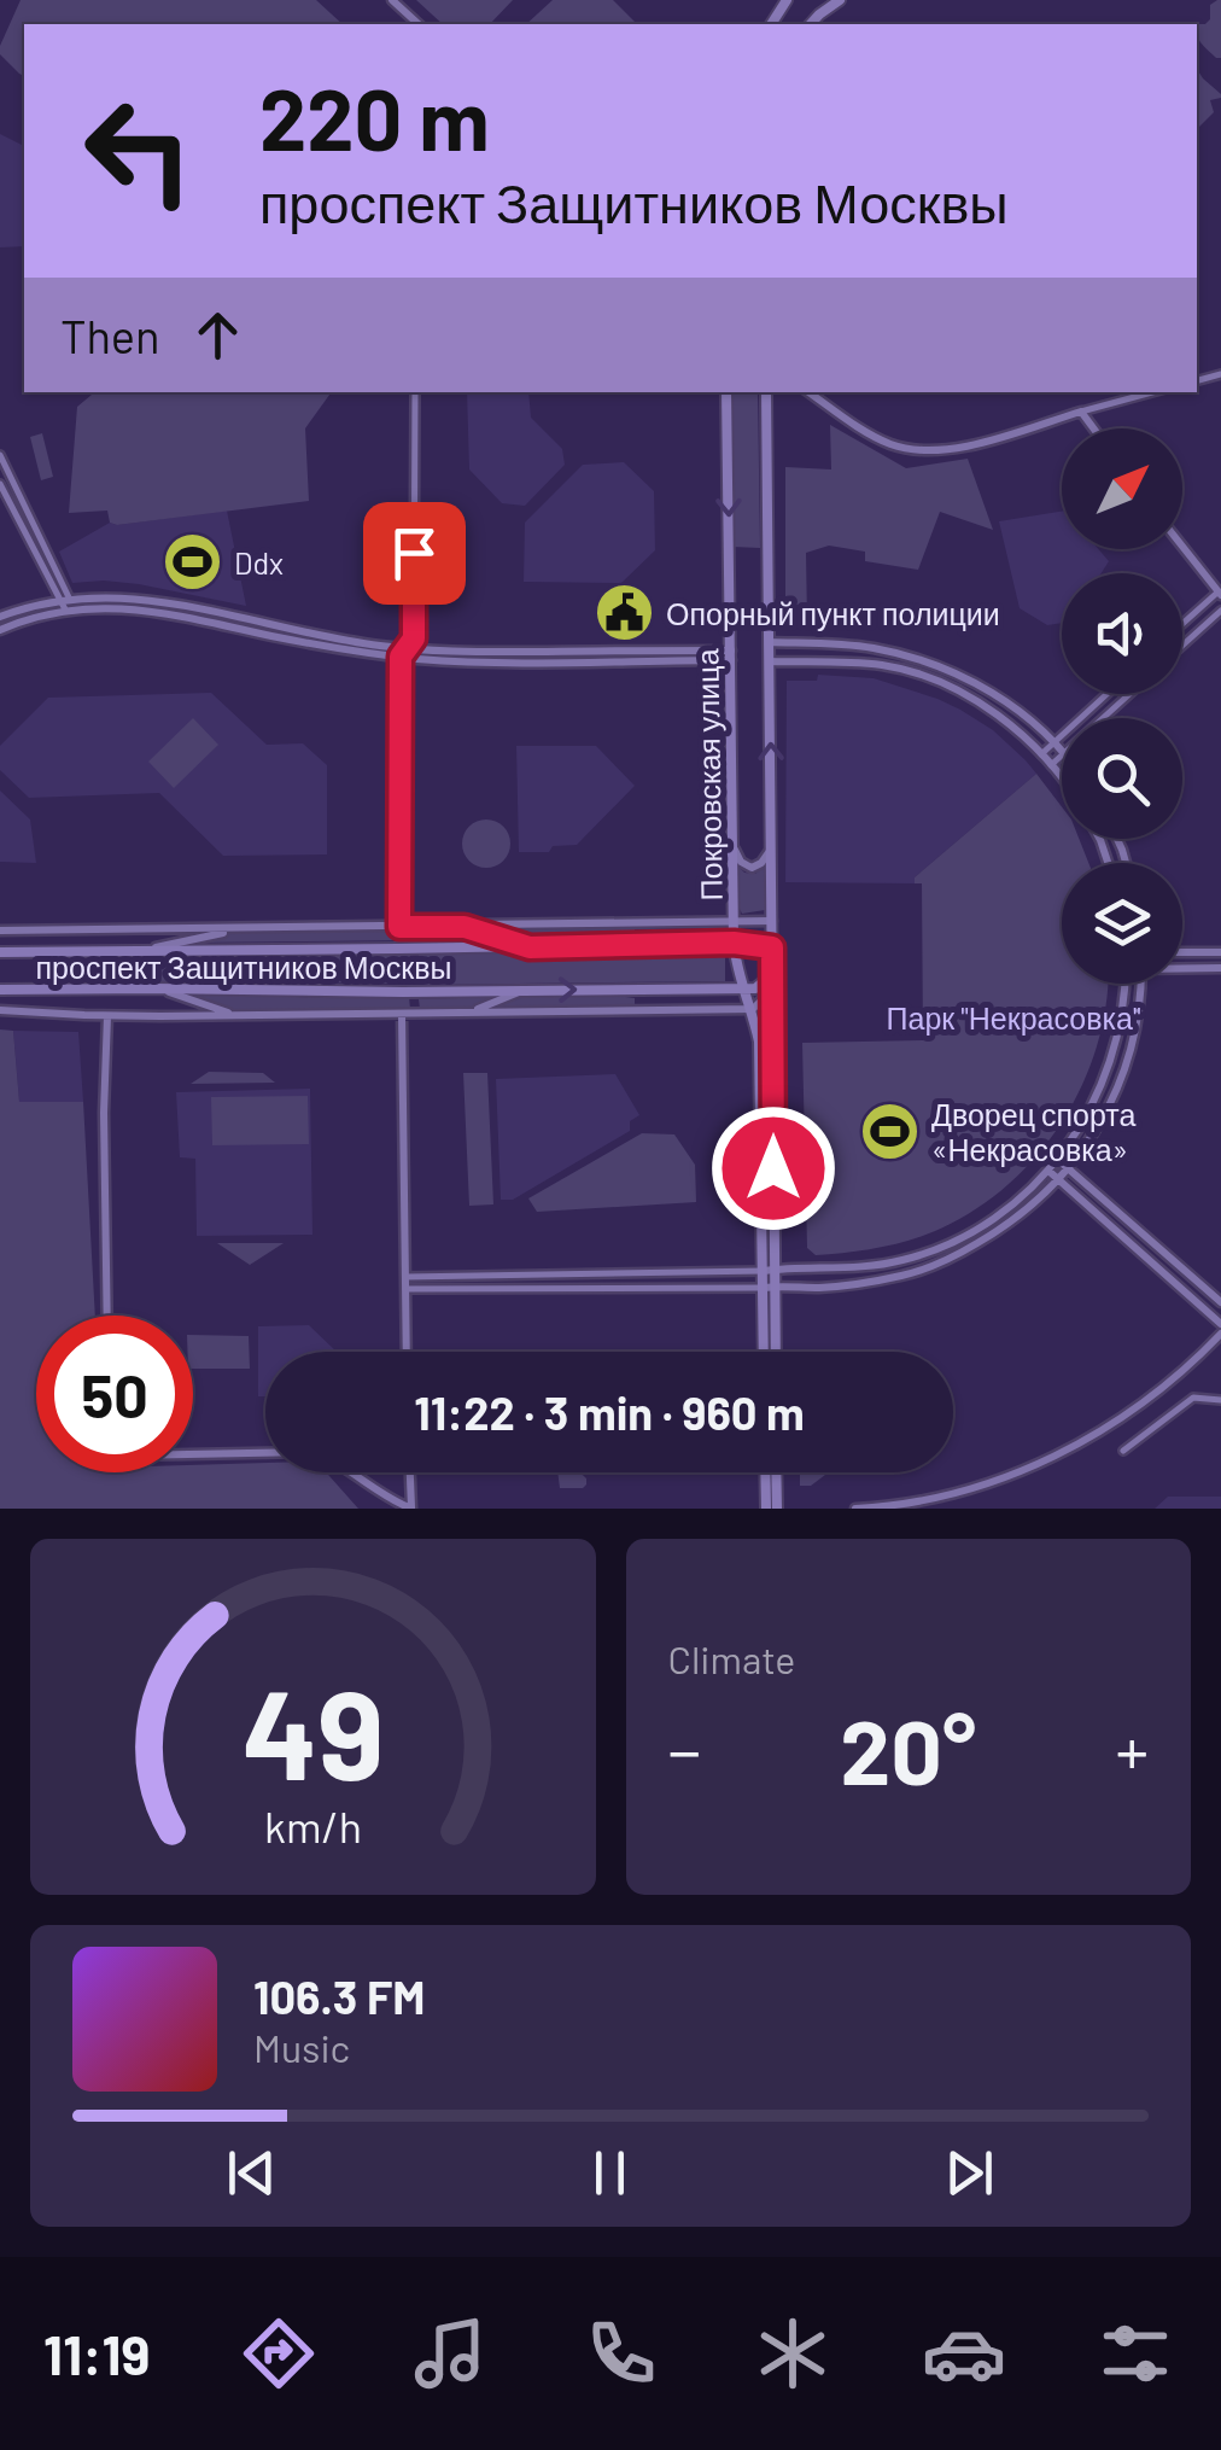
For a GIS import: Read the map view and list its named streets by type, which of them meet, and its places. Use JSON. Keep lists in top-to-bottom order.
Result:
{
  "streets": {
    "main road": ["Покровская улица", "проспект Защитников Москвы"]
  },
  "crossings": [
    ["Покровская улица", "проспект Защитников Москвы"]
  ],
  "parks": ["Парк \"Некрасовка\""],
  "places": {
    "sports": ["Ddx", "Дворец спорта «Некрасовка»"],
    "public building": ["Опорный пункт полиции"]
  },
  "north": "top right",
  "page": {
    "turn": ["220 m", "проспект Защитников Москвы"],
    "then": "Then",
    "limit": "50",
    "trip": "11:22 · 3 min · 960 m",
    "tile": "Climate",
    "heat": ["−", "20°", "+"],
    "song": ["106.3 FM", "Music"],
    "tabs": "11:19",
    "gauge": ["49", "km/h"]
  }
}
